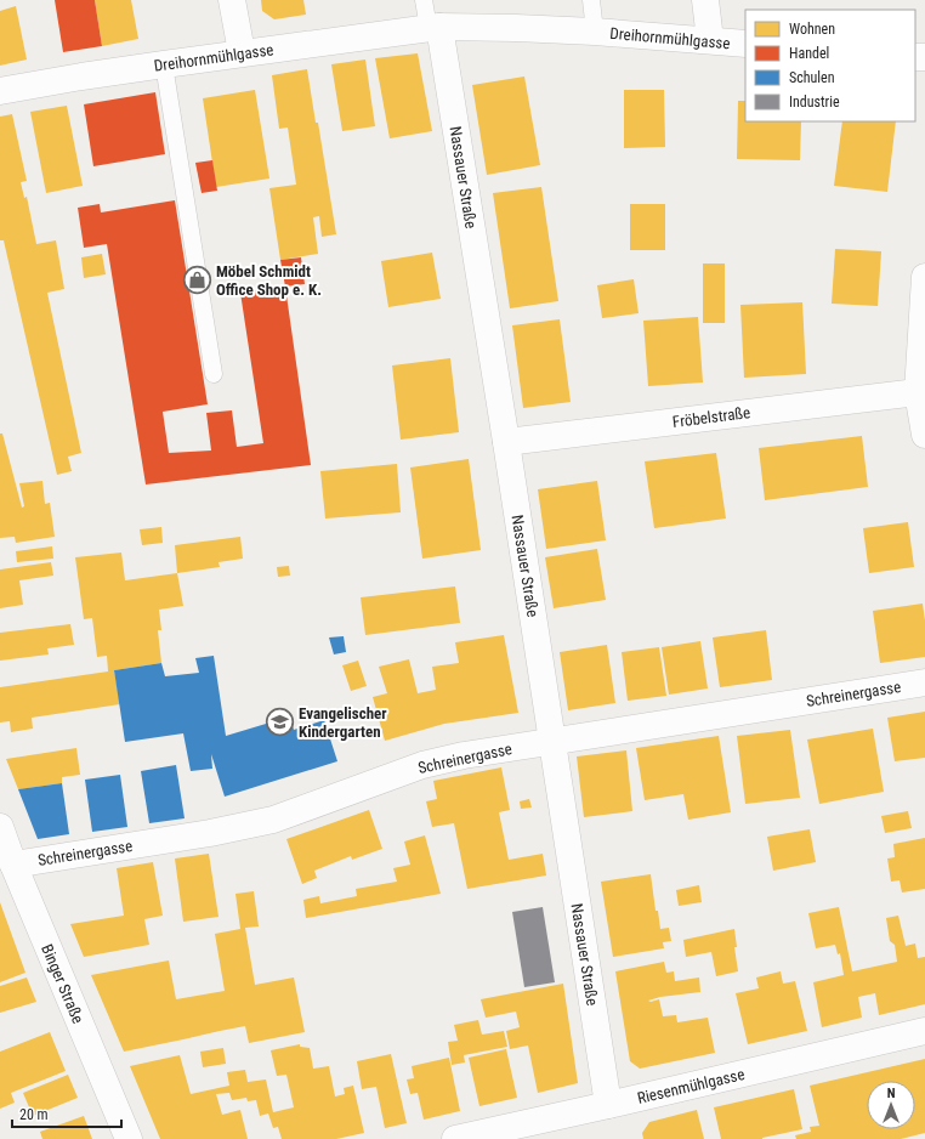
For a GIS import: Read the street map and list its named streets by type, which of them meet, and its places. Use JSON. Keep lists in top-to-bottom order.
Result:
{
  "streets": {
    "street": [
      "Dreihornmühlgasse",
      "Nassauer Straße",
      "Fröbelstraße",
      "Schreinergasse",
      "Binger Straße",
      "Riesenmühlgasse"
    ]
  },
  "crossings": [
    ["Dreihornmühlgasse", "Nassauer Straße"],
    ["Nassauer Straße", "Fröbelstraße"],
    ["Nassauer Straße", "Schreinergasse"],
    ["Nassauer Straße", "Riesenmühlgasse"],
    ["Schreinergasse", "Binger Straße"]
  ],
  "places": {
    "shop": ["Möbel Schmidt Office Shop e. K."],
    "school or university": ["Evangelischer Kindergarten"]
  },
  "legend": [
    "Wohnen",
    "Handel",
    "Schulen",
    "Industrie"
  ],
  "scale_bar": "20 m",
  "north": "top"
}
